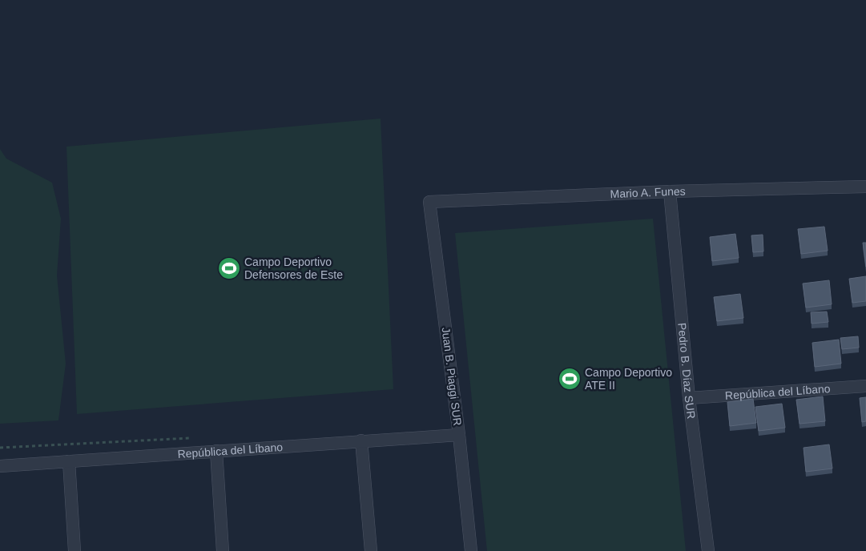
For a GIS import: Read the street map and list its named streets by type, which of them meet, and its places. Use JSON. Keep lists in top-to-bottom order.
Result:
{
  "streets": {
    "street": [
      "Mario A. Funes",
      "Pedro B. Díaz SUR",
      "Juan B. Piaggi SUR",
      "República del Líbano"
    ]
  },
  "crossings": [
    ["Mario A. Funes", "Pedro B. Díaz SUR"],
    ["Mario A. Funes", "Juan B. Piaggi SUR"],
    ["Pedro B. Díaz SUR", "República del Líbano"],
    ["Juan B. Piaggi SUR", "República del Líbano"]
  ],
  "places": {
    "sports": ["Campo Deportivo Defensores de Este", "Campo Deportivo ATE II"]
  }
}
